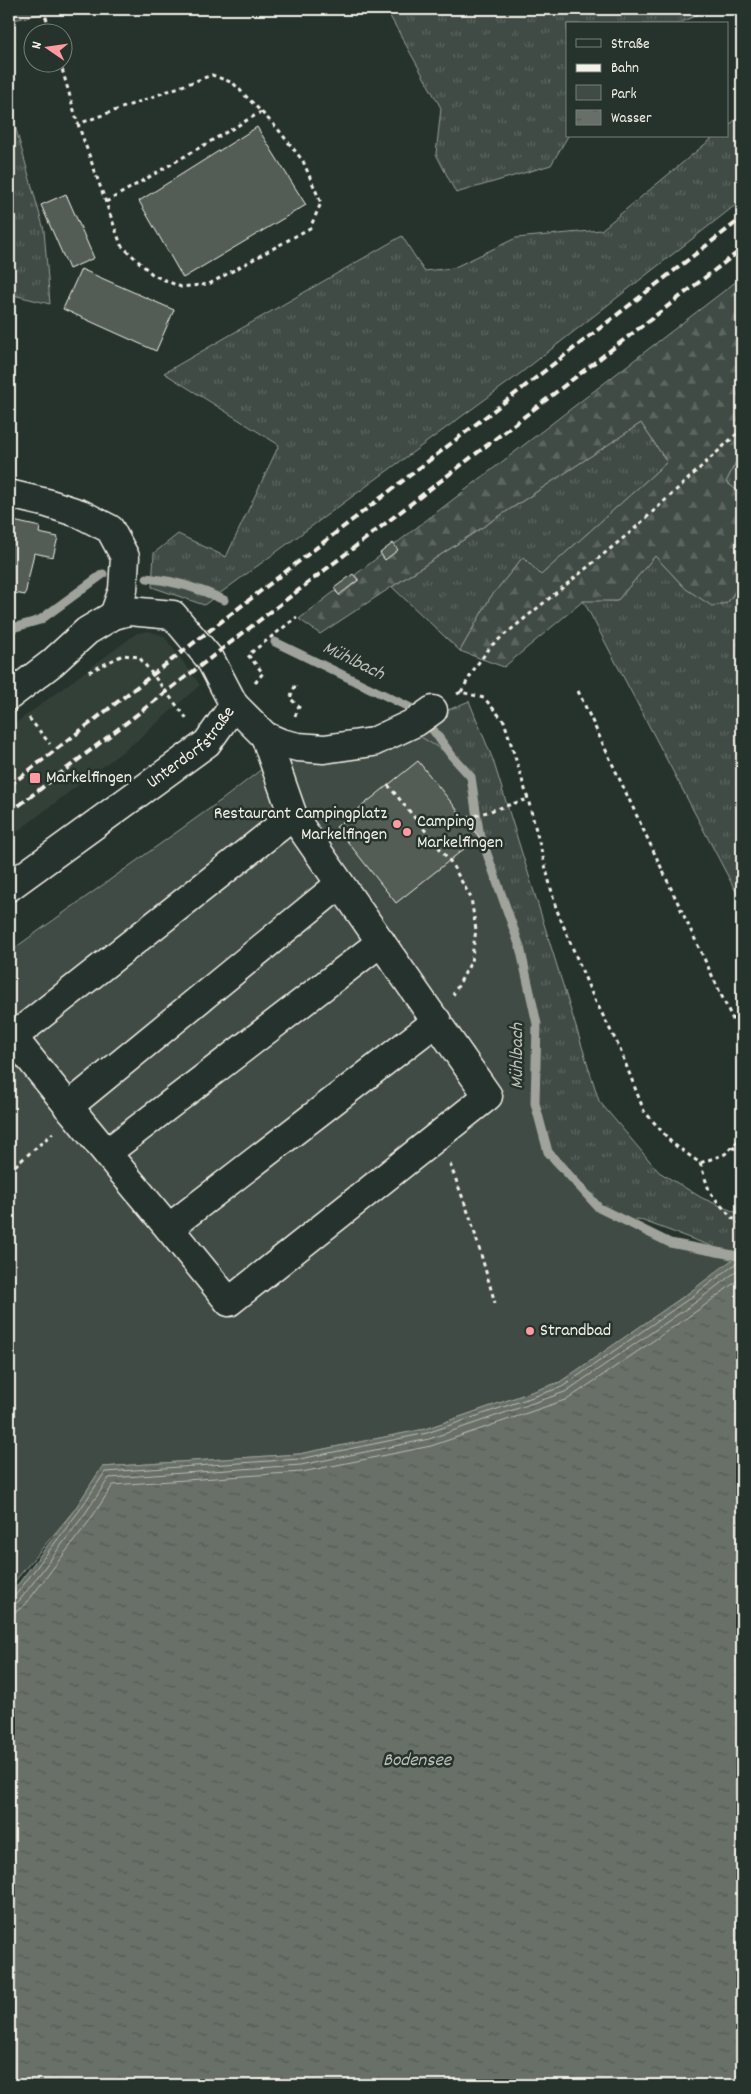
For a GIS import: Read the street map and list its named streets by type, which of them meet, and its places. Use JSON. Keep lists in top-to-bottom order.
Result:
{
  "streets": {
    "street": ["Unterdorfstraße"]
  },
  "water": ["Mühlbach", "Bodensee"],
  "places": {
    "transit": ["Markelfingen"],
    "other": ["Restaurant Campingplatz Markelfingen", "Camping Markelfingen", "Strandbad"]
  },
  "legend": [
    "Straße",
    "Bahn",
    "Park",
    "Wasser"
  ],
  "north": "left"
}
